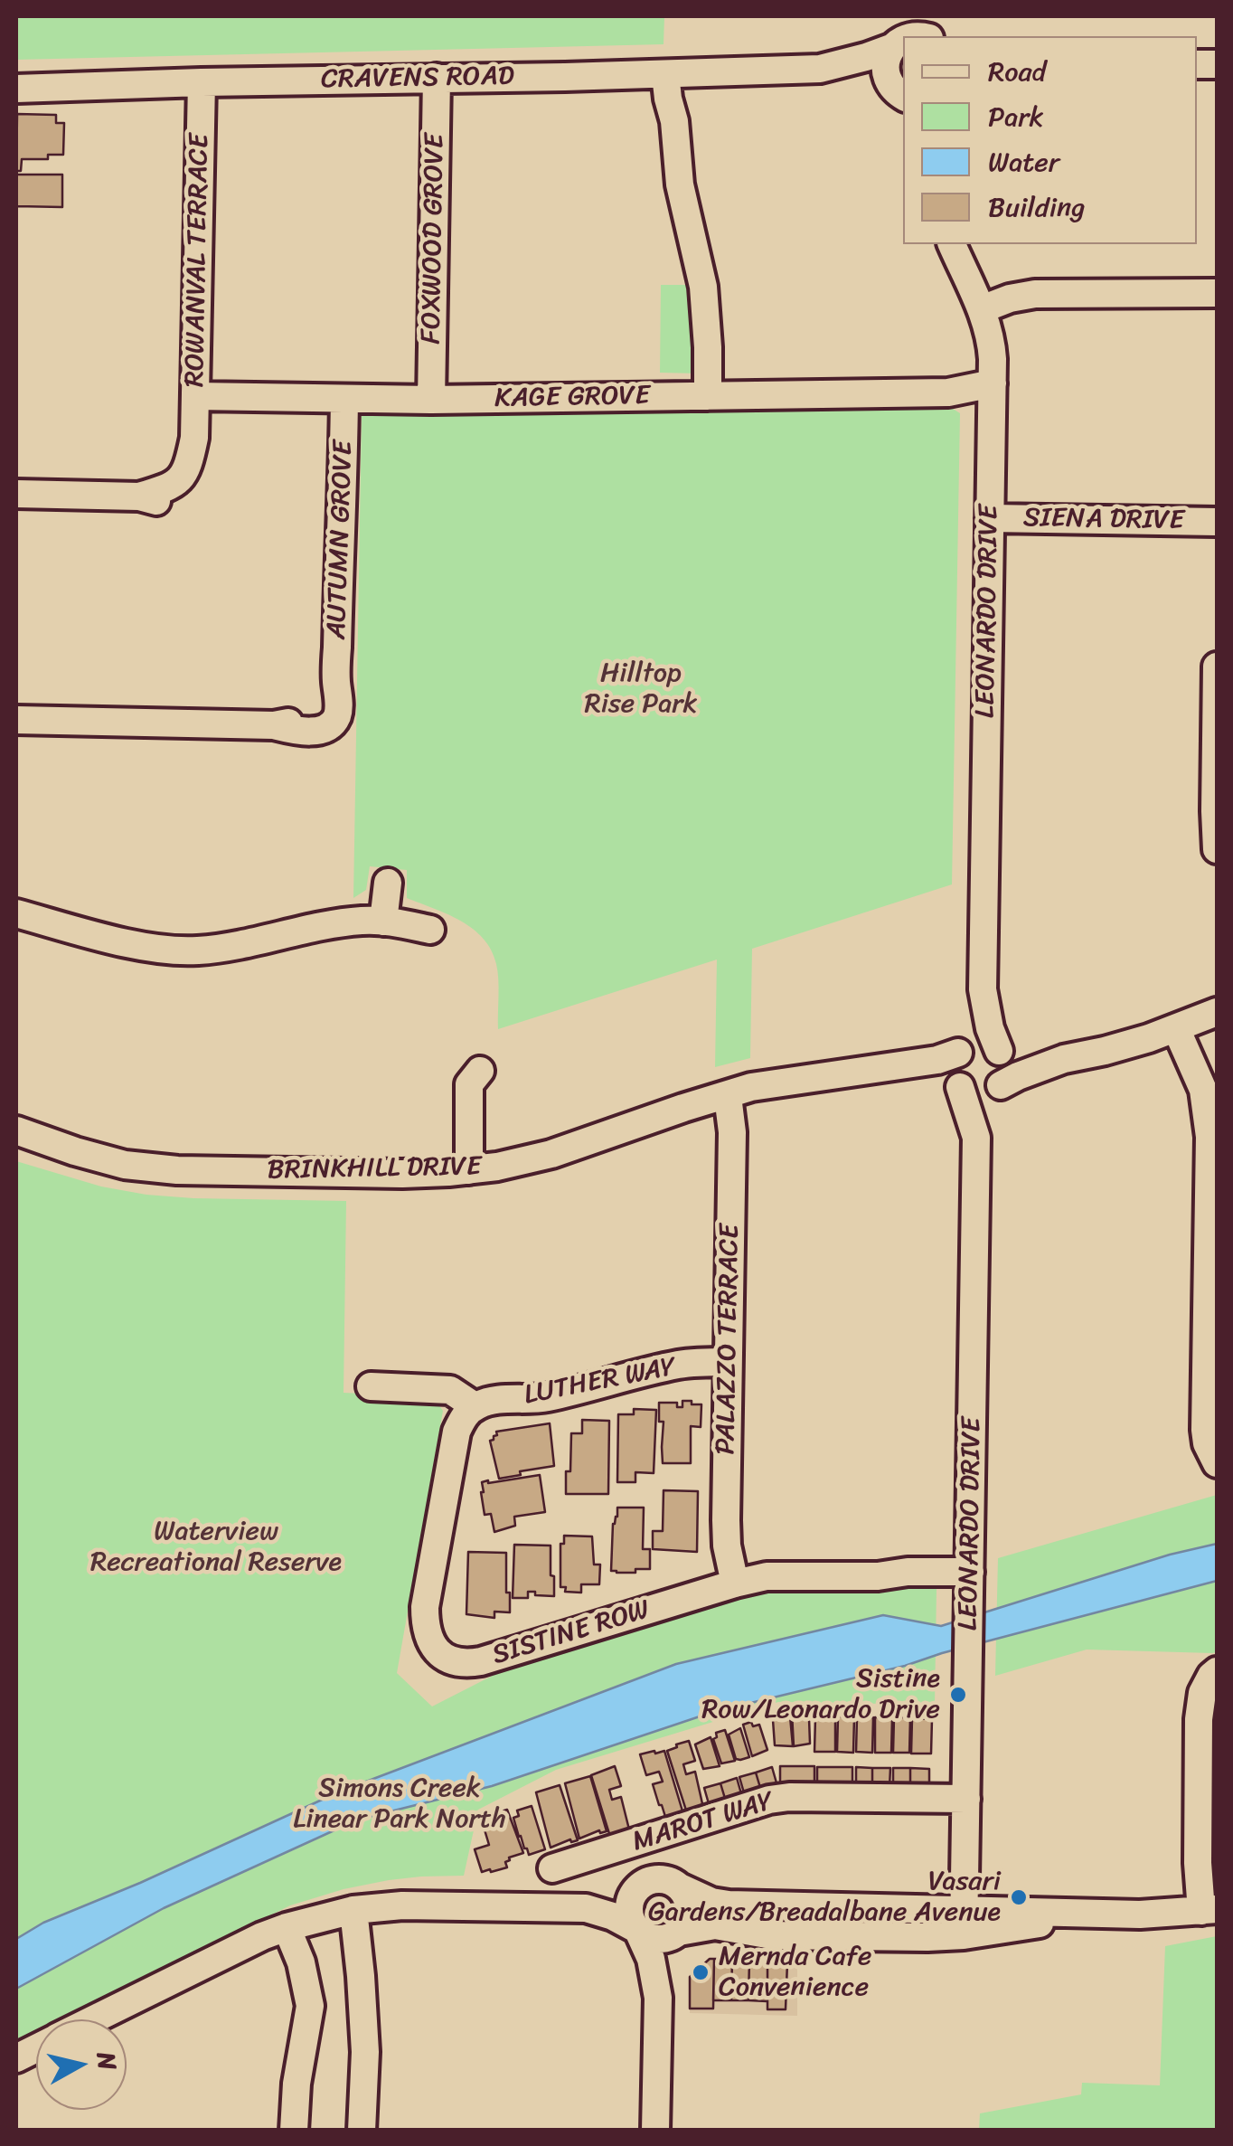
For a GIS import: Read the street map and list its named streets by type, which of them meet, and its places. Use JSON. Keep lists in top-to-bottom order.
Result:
{
  "streets": {
    "street": [
      "CRAVENS ROAD",
      "FOXWOOD GROVE",
      "ROWANVAL TERRACE",
      "KAGE GROVE",
      "SIENA DRIVE",
      "AUTUMN GROVE",
      "LEONARDO DRIVE",
      "BRINKHILL DRIVE",
      "PALAZZO TERRACE",
      "LUTHER WAY",
      "SISTINE ROW",
      "MAROT WAY"
    ]
  },
  "crossings": [
    ["CRAVENS ROAD", "FOXWOOD GROVE"],
    ["CRAVENS ROAD", "ROWANVAL TERRACE"],
    ["FOXWOOD GROVE", "KAGE GROVE"],
    ["ROWANVAL TERRACE", "KAGE GROVE"],
    ["KAGE GROVE", "AUTUMN GROVE"],
    ["KAGE GROVE", "LEONARDO DRIVE"],
    ["SIENA DRIVE", "LEONARDO DRIVE"],
    ["LEONARDO DRIVE", "BRINKHILL DRIVE"],
    ["LEONARDO DRIVE", "SISTINE ROW"],
    ["LEONARDO DRIVE", "MAROT WAY"],
    ["BRINKHILL DRIVE", "PALAZZO TERRACE"],
    ["PALAZZO TERRACE", "LUTHER WAY"],
    ["PALAZZO TERRACE", "SISTINE ROW"],
    ["LUTHER WAY", "SISTINE ROW"]
  ],
  "parks": ["Hilltop Rise Park", "Waterview Recreational Reserve", "Simons Creek Linear Park North"],
  "places": ["Sistine Row/Leonardo Drive", "Vasari Gardens/Breadalbane Avenue", "Mernda Cafe Convenience"],
  "legend": [
    "Road",
    "Park",
    "Water",
    "Building"
  ],
  "north": "right"
}
